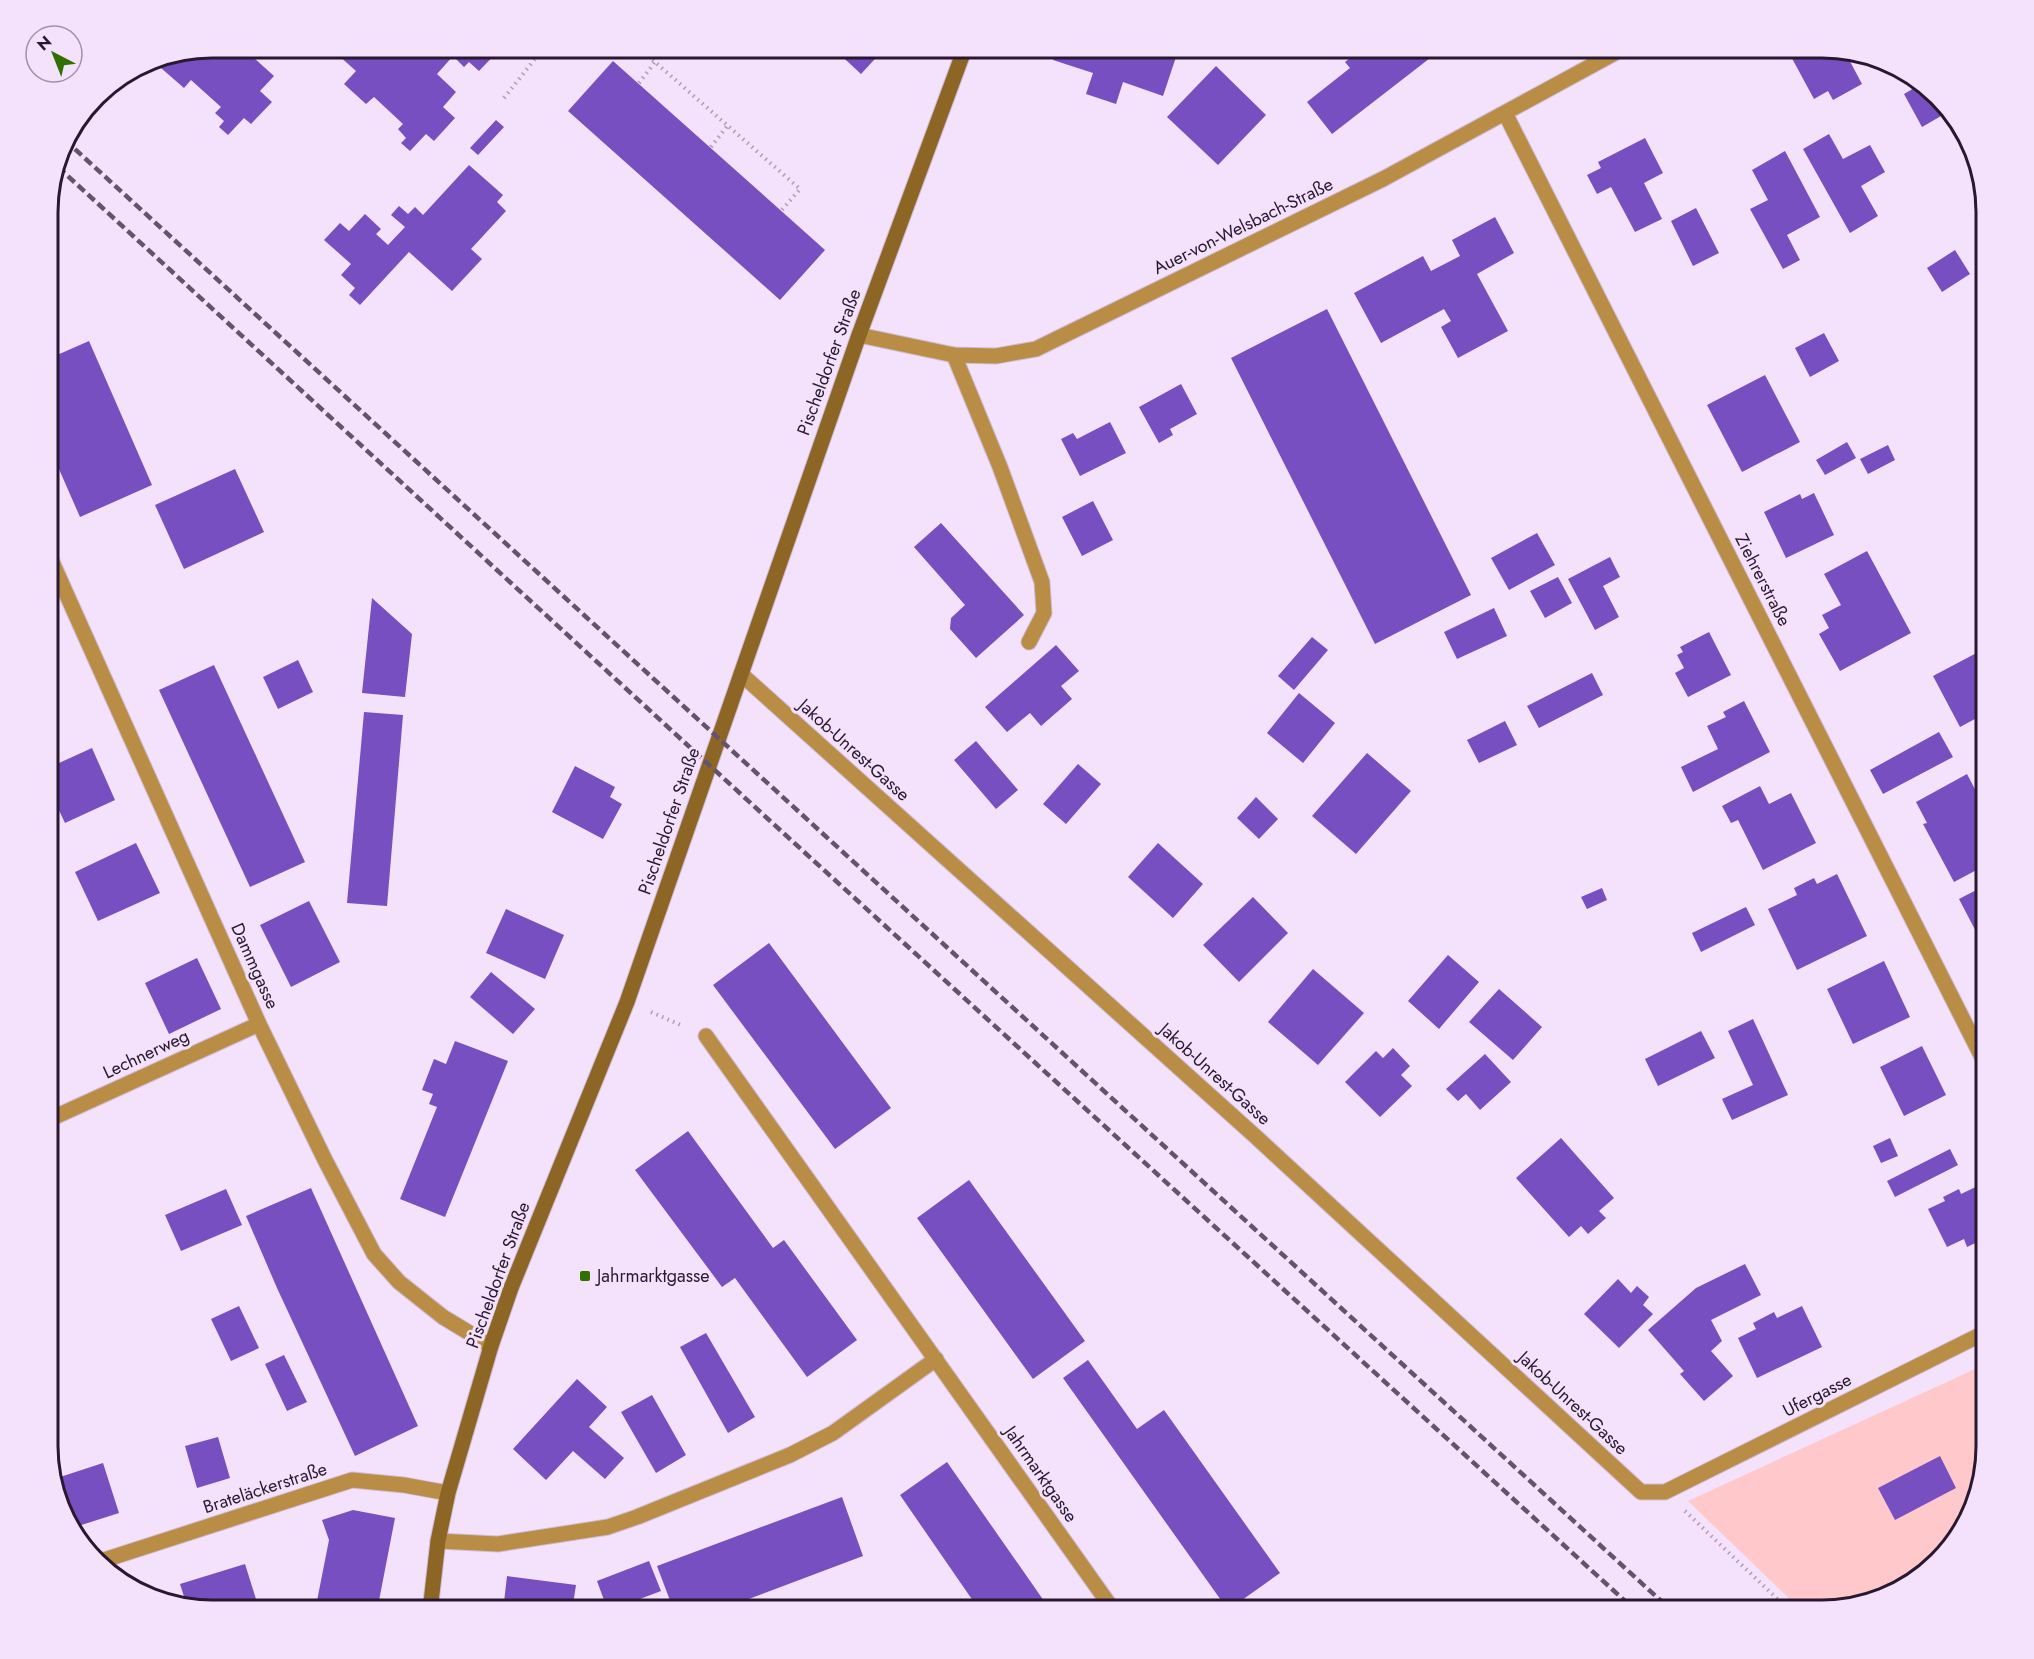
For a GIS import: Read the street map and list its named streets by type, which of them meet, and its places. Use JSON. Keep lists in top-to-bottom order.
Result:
{
  "streets": {
    "main road": ["Pischeldorfer Straße"],
    "street": [
      "Auer-von-Welsbach-Straße",
      "Ziehrerstraße",
      "Jakob-Unrest-Gasse",
      "Dammgasse",
      "Lechnerweg",
      "Ufergasse",
      "Jahrmarktgasse",
      "Brateläckerstraße"
    ]
  },
  "crossings": [
    ["Auer-von-Welsbach-Straße", "Pischeldorfer Straße"],
    ["Auer-von-Welsbach-Straße", "Ziehrerstraße"],
    ["Pischeldorfer Straße", "Jakob-Unrest-Gasse"],
    ["Pischeldorfer Straße", "Dammgasse"],
    ["Pischeldorfer Straße", "Brateläckerstraße"],
    ["Jakob-Unrest-Gasse", "Ufergasse"],
    ["Dammgasse", "Lechnerweg"]
  ],
  "places": {
    "transit": ["Jahrmarktgasse"]
  },
  "north": "top left"
}
